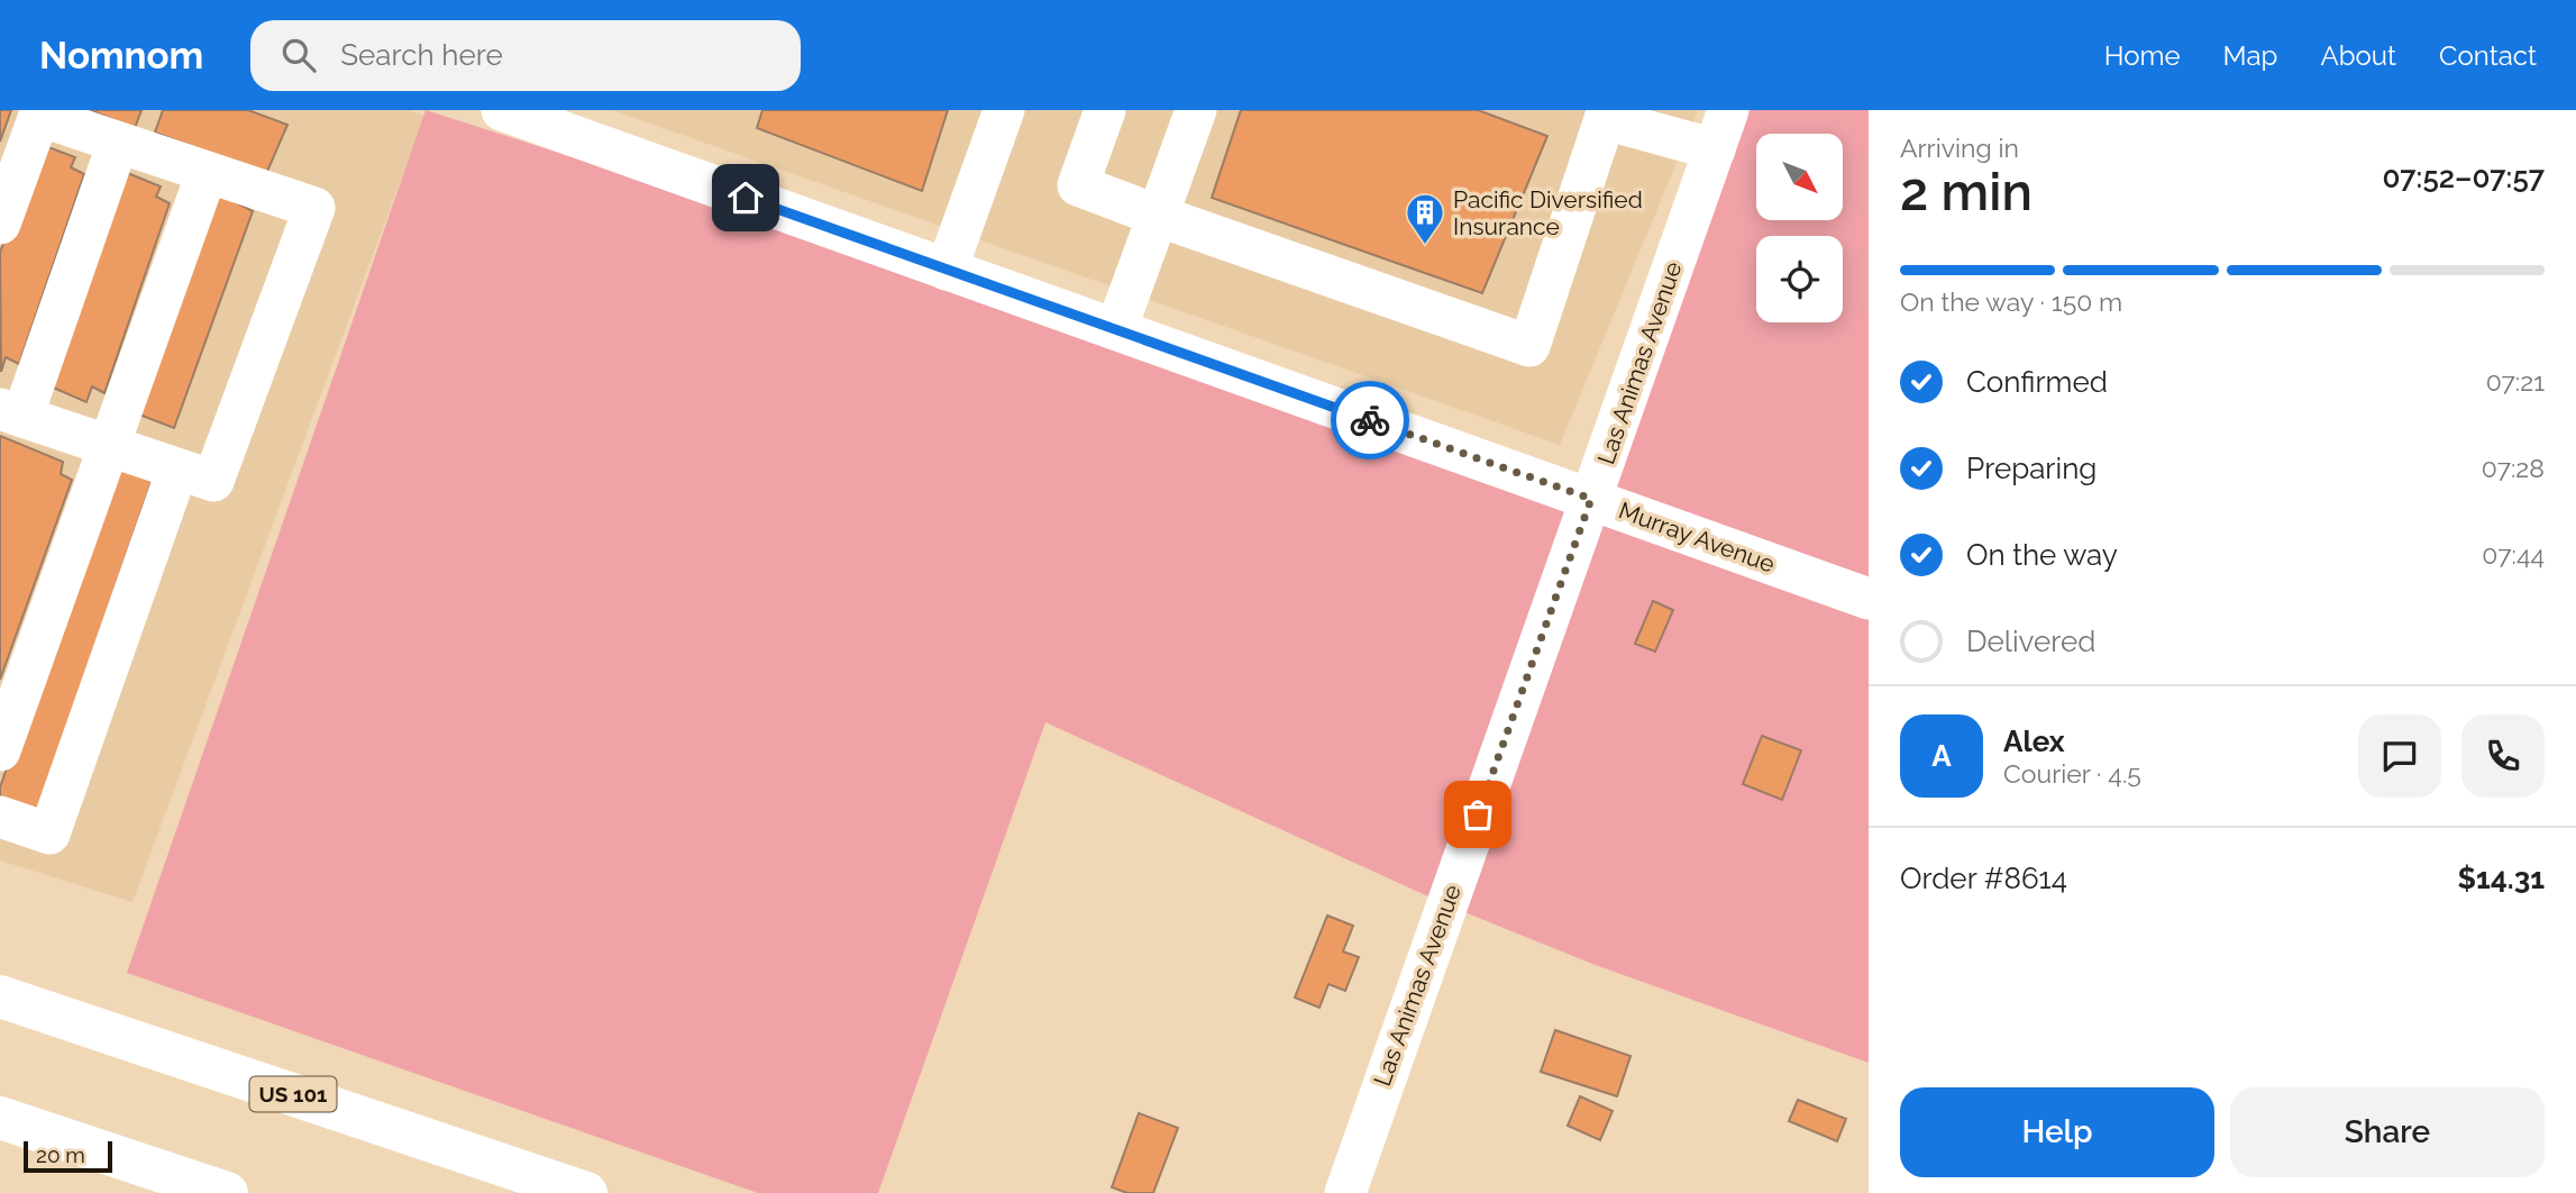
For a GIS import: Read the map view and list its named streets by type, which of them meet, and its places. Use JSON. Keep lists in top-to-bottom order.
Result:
{
  "streets": {
    "highway": ["US 101"],
    "street": ["Las Animas Avenue", "Murray Avenue"]
  },
  "crossings": [
    ["Las Animas Avenue", "Murray Avenue"]
  ],
  "places": {
    "building": ["Pacific Diversified Insurance"]
  },
  "scale_bar": "20 m",
  "north": "bottom right",
  "page": {
    "header": "Nomnom",
    "search": "Search here",
    "nav": [
      "Home",
      "Map",
      "About",
      "Contact"
    ],
    "heading": ["2 min", "Arriving in", "07:52–07:57"],
    "panel": [
      "Alex",
      "Courier · 4.5",
      "Order #8614",
      "$14.31"
    ],
    "bar": "On the way · 150 m",
    "list": [
      ["Confirmed", "07:21"],
      ["Preparing", "07:28"],
      ["On the way", "07:44"],
      "Delivered"
    ],
    "round": "A",
    "buttons": ["Help", "Share"],
    "scale": "20 m"
  }
}
